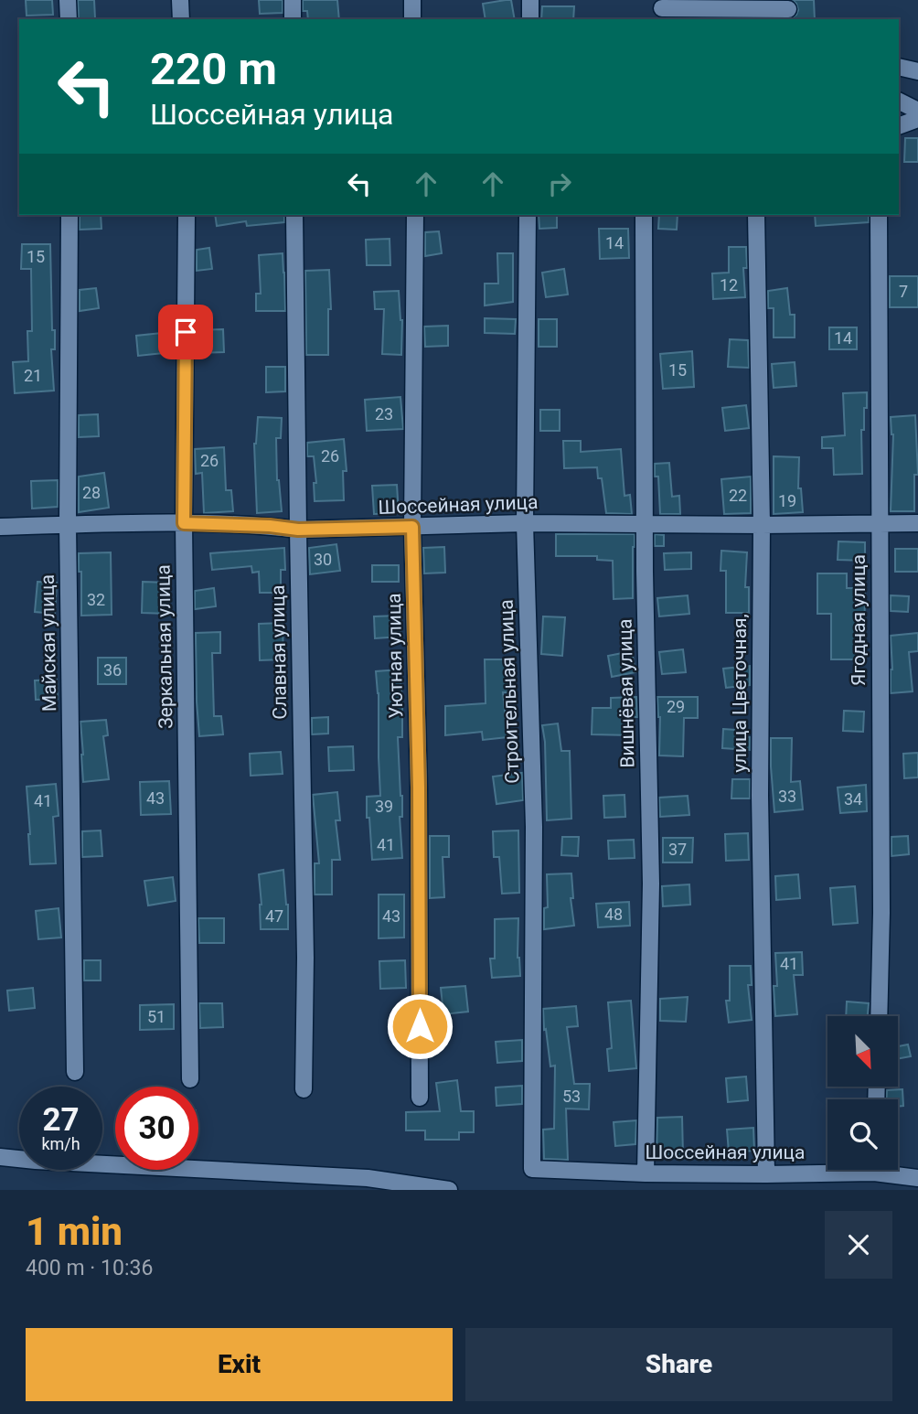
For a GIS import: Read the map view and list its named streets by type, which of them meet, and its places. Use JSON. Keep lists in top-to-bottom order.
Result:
{
  "streets": {
    "street": [
      "Шоссейная улица",
      "Ягодная улица",
      "Майская улица",
      "Зеркальная улица",
      "Славная улица",
      "Уютная улица",
      "Строительная улица",
      "Вишнёвая улица",
      "улица Цветочная,"
    ]
  },
  "crossings": [
    ["Шоссейная улица", "Ягодная улица"],
    ["Шоссейная улица", "Майская улица"],
    ["Шоссейная улица", "Зеркальная улица"],
    ["Шоссейная улица", "Славная улица"],
    ["Шоссейная улица", "Уютная улица"],
    ["Шоссейная улица", "Строительная улица"],
    ["Шоссейная улица", "Вишнёвая улица"],
    ["Шоссейная улица", "улица Цветочная,"]
  ],
  "house_numbers": [
    "14",
    "15",
    "12",
    "7",
    "14",
    "15",
    "21",
    "23",
    "26",
    "26",
    "28",
    "22",
    "19",
    "30",
    "32",
    "36",
    "29",
    "33",
    "43",
    "34",
    "41",
    "39",
    "41",
    "37",
    "48",
    "47",
    "43",
    "41",
    "51",
    "53"
  ],
  "north": "bottom right",
  "page": {
    "turn": ["220 m", "Шоссейная улица"],
    "speed": "27 km/h",
    "limit": "30",
    "heading": ["1 min", "400 m · 10:36"],
    "buttons": ["Exit", "Share"]
  }
}
